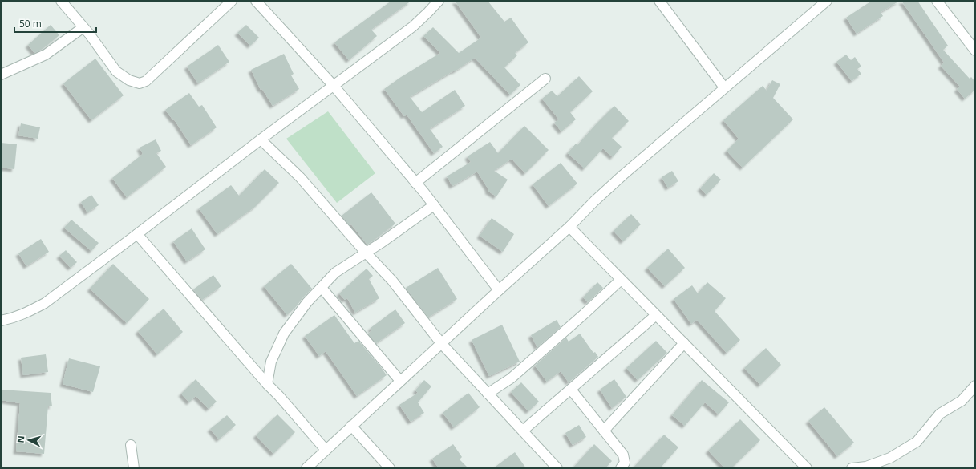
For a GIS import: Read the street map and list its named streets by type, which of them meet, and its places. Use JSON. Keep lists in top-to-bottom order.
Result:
{
  "scale_bar": "50 m",
  "north": "left"
}
